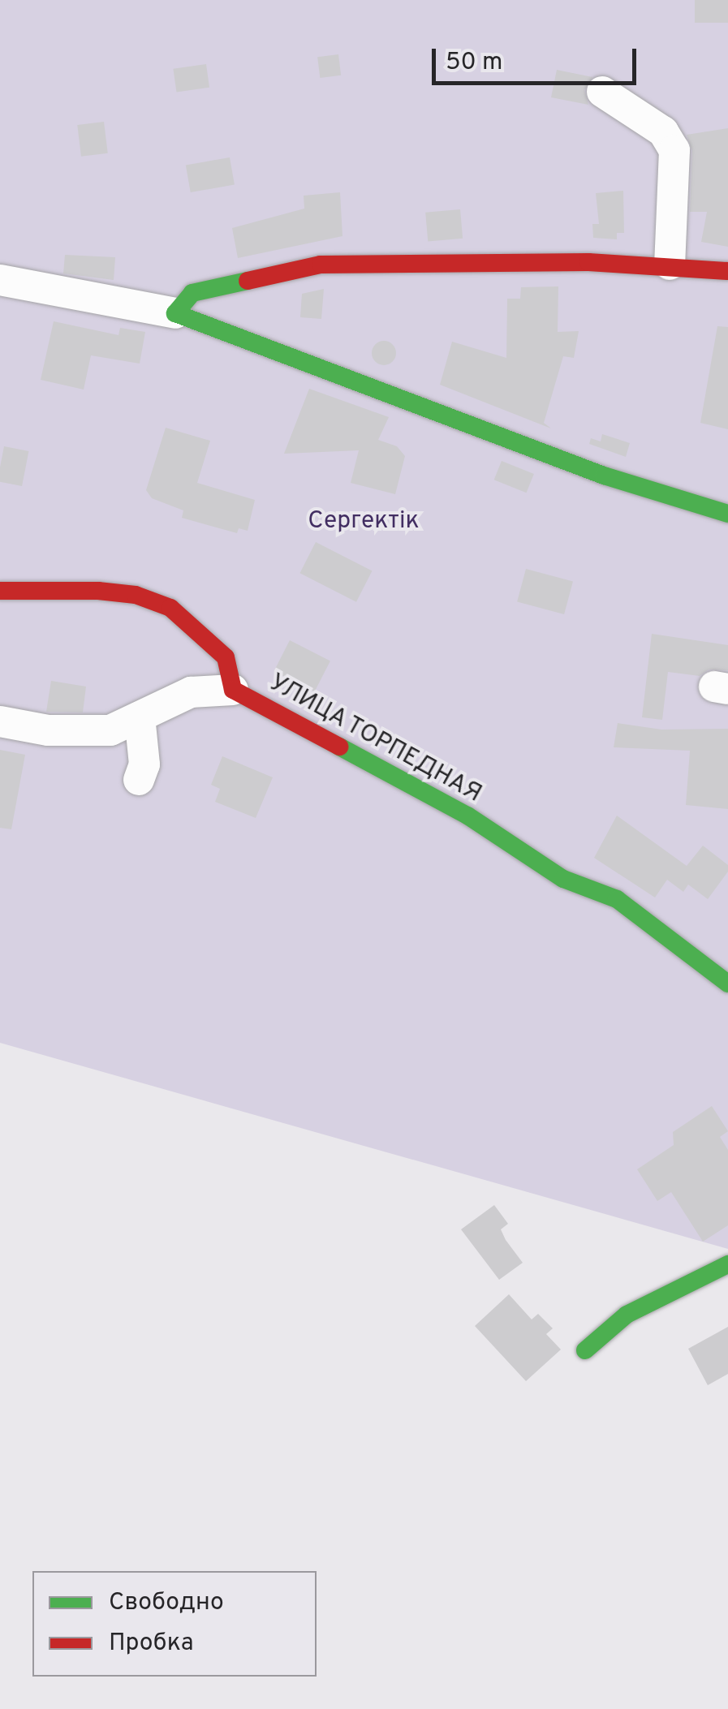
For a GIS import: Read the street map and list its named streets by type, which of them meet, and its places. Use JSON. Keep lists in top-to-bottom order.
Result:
{
  "streets": {
    "street": ["УЛИЦА ТОРПЕДНАЯ"]
  },
  "parks": ["Сергектік"],
  "legend": ["Свободно", "Пробка"],
  "scale_bar": "50 m"
}
